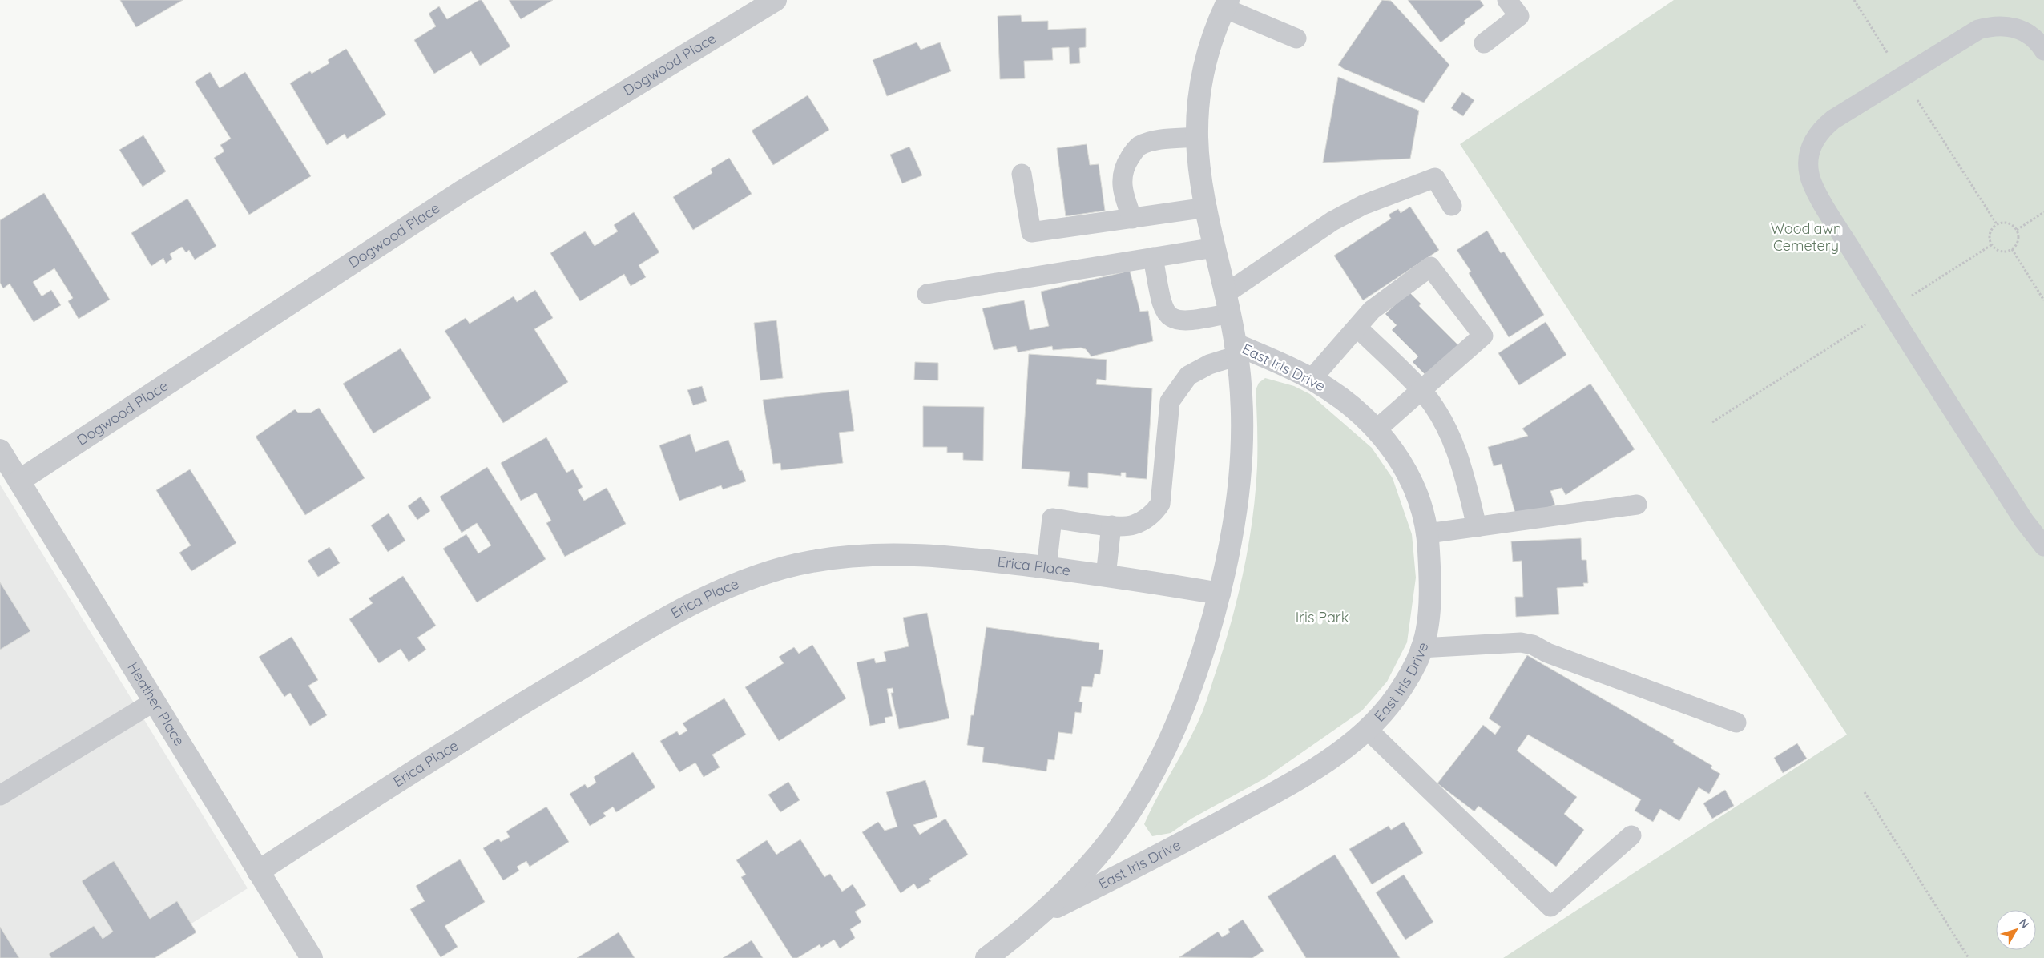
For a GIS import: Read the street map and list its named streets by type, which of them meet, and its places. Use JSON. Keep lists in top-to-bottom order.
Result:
{
  "streets": {
    "street": [
      "Dogwood Place",
      "East Iris Drive",
      "Erica Place",
      "Heather Place"
    ]
  },
  "crossings": [
    ["Dogwood Place", "Heather Place"],
    ["East Iris Drive", "Erica Place"],
    ["Erica Place", "Heather Place"]
  ],
  "parks": ["Woodlawn Cemetery", "Iris Park"],
  "north": "top right"
}
